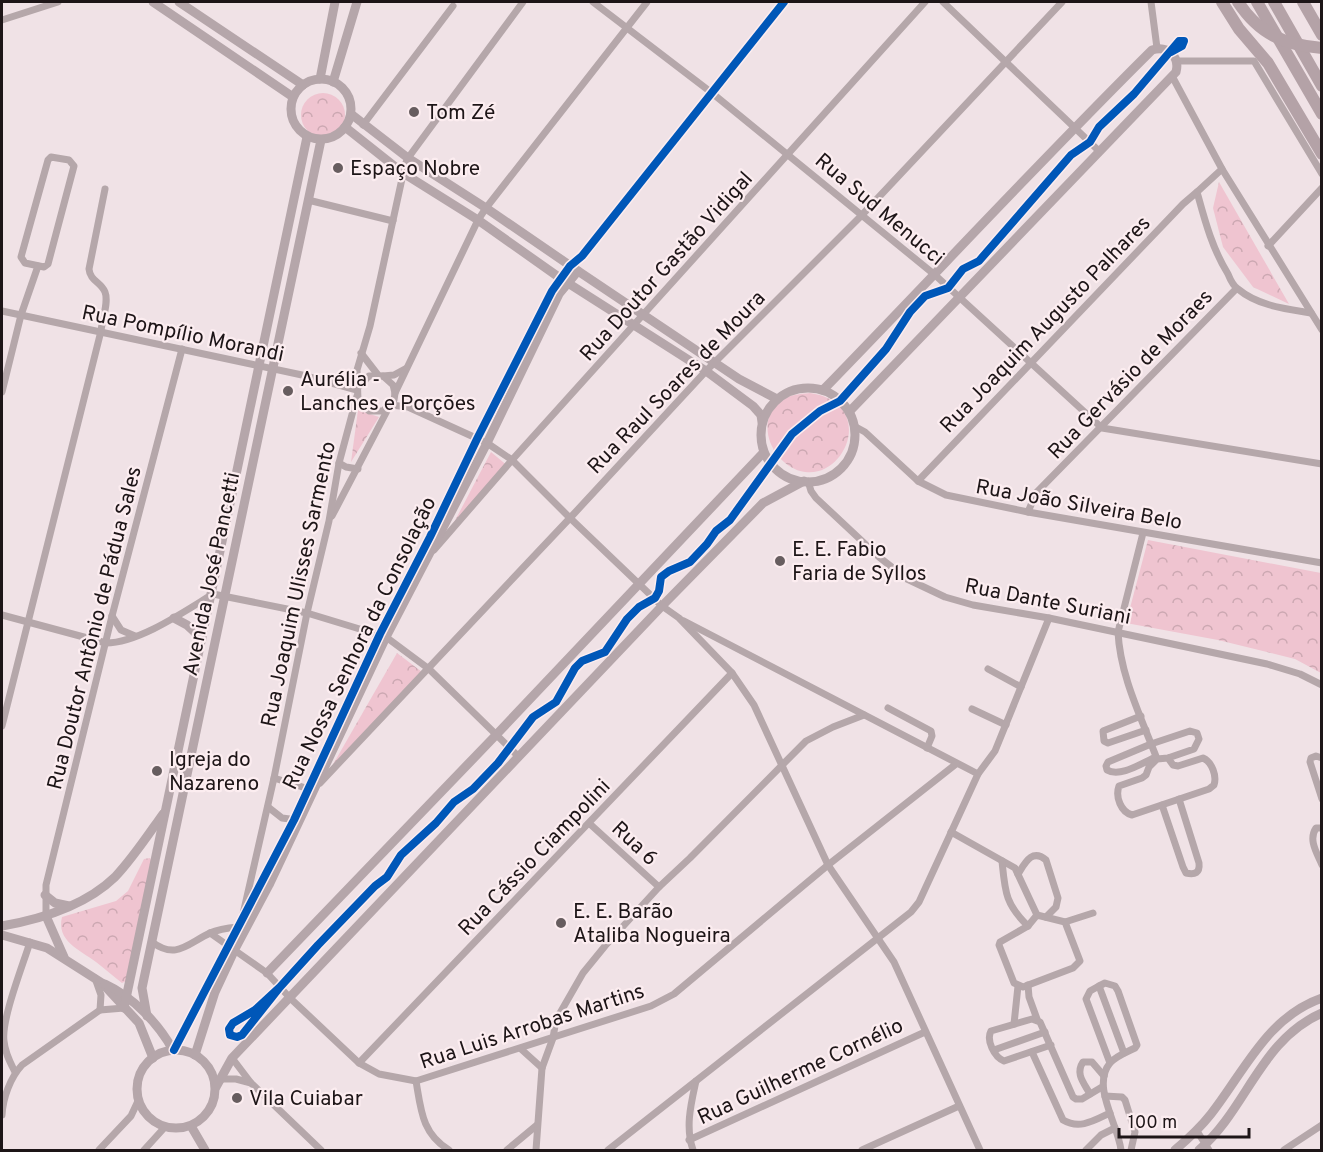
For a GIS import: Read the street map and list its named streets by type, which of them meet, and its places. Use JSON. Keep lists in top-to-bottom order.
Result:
{
  "streets": {
    "street": [
      "Rua Sud Menucci",
      "Rua Doutor Gastão Vidigal",
      "Rua Joaquim Augusto Palhares",
      "Rua Pompílio Morandi",
      "Rua Gervásio de Moraes",
      "Rua Raul Soares de Moura",
      "Rua João Silveira Belo",
      "Avenida José Pancetti",
      "Rua Joaquim Ulisses Sarmento",
      "Rua Dante Suriani",
      "Rua Doutor Antônio de Pádua Sales",
      "Rua Nossa Senhora da Consolação",
      "Rua 6",
      "Rua Cássio Ciampolini",
      "Rua Luis Arrobas Martins",
      "Rua Guilherme Cornélio"
    ]
  },
  "crossings": [
    ["Rua Sud Menucci", "Rua Doutor Gastão Vidigal"],
    ["Rua Sud Menucci", "Rua Joaquim Augusto Palhares"],
    ["Rua Sud Menucci", "Rua Gervásio de Moraes"],
    ["Rua Sud Menucci", "Rua Raul Soares de Moura"],
    ["Rua Doutor Gastão Vidigal", "Rua Nossa Senhora da Consolação"],
    ["Rua Joaquim Augusto Palhares", "Rua João Silveira Belo"],
    ["Rua Pompílio Morandi", "Avenida José Pancetti"],
    ["Rua Pompílio Morandi", "Rua Joaquim Ulisses Sarmento"],
    ["Rua Pompílio Morandi", "Rua Doutor Antônio de Pádua Sales"],
    ["Rua Gervásio de Moraes", "Rua João Silveira Belo"],
    ["Rua Raul Soares de Moura", "Rua Nossa Senhora da Consolação"],
    ["Rua João Silveira Belo", "Rua Dante Suriani"],
    ["Rua Joaquim Ulisses Sarmento", "Rua Nossa Senhora da Consolação"],
    ["Rua Nossa Senhora da Consolação", "Rua Luis Arrobas Martins"],
    ["Rua 6", "Rua Cássio Ciampolini"],
    ["Rua Cássio Ciampolini", "Rua Luis Arrobas Martins"]
  ],
  "places": [
    "Tom Zé",
    "Espaço Nobre",
    "Aurélia - Lanches e Porções",
    "E. E. Fabio Faria de Syllos",
    "Igreja do Nazareno",
    "E. E. Barão Ataliba Nogueira",
    "Vila Cuiabar"
  ],
  "scale_bar": "100 m"
}
